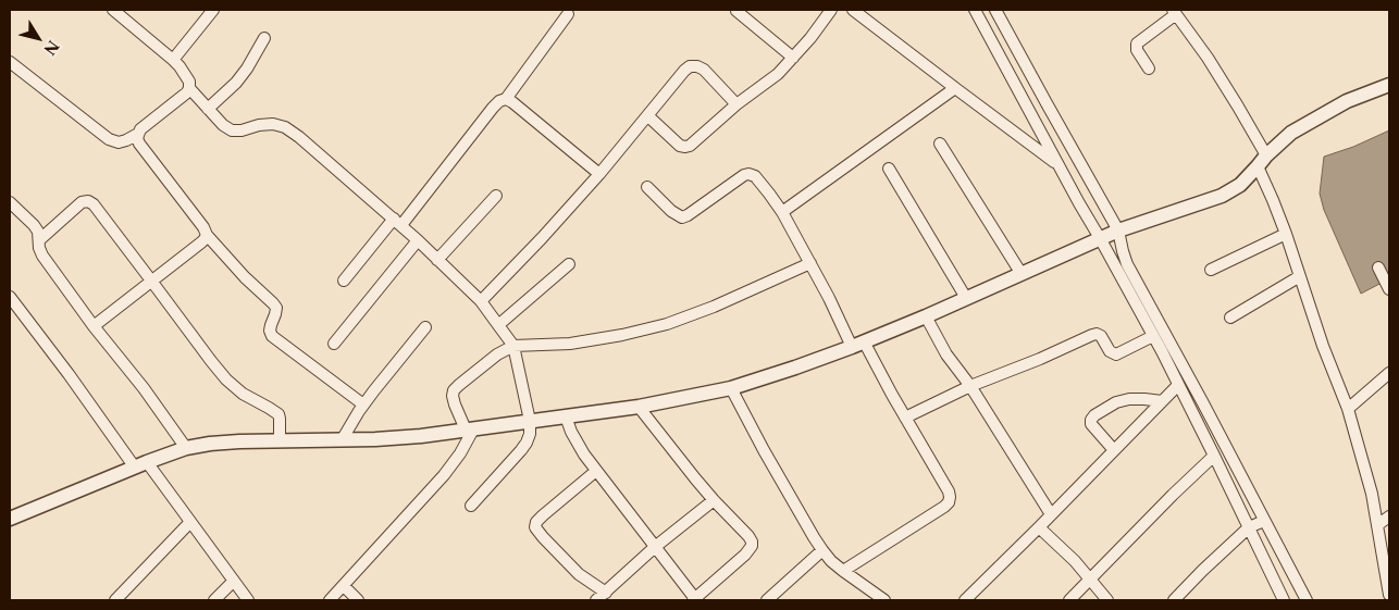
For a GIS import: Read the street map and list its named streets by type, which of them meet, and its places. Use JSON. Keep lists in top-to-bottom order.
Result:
{
  "north": "bottom right"
}
